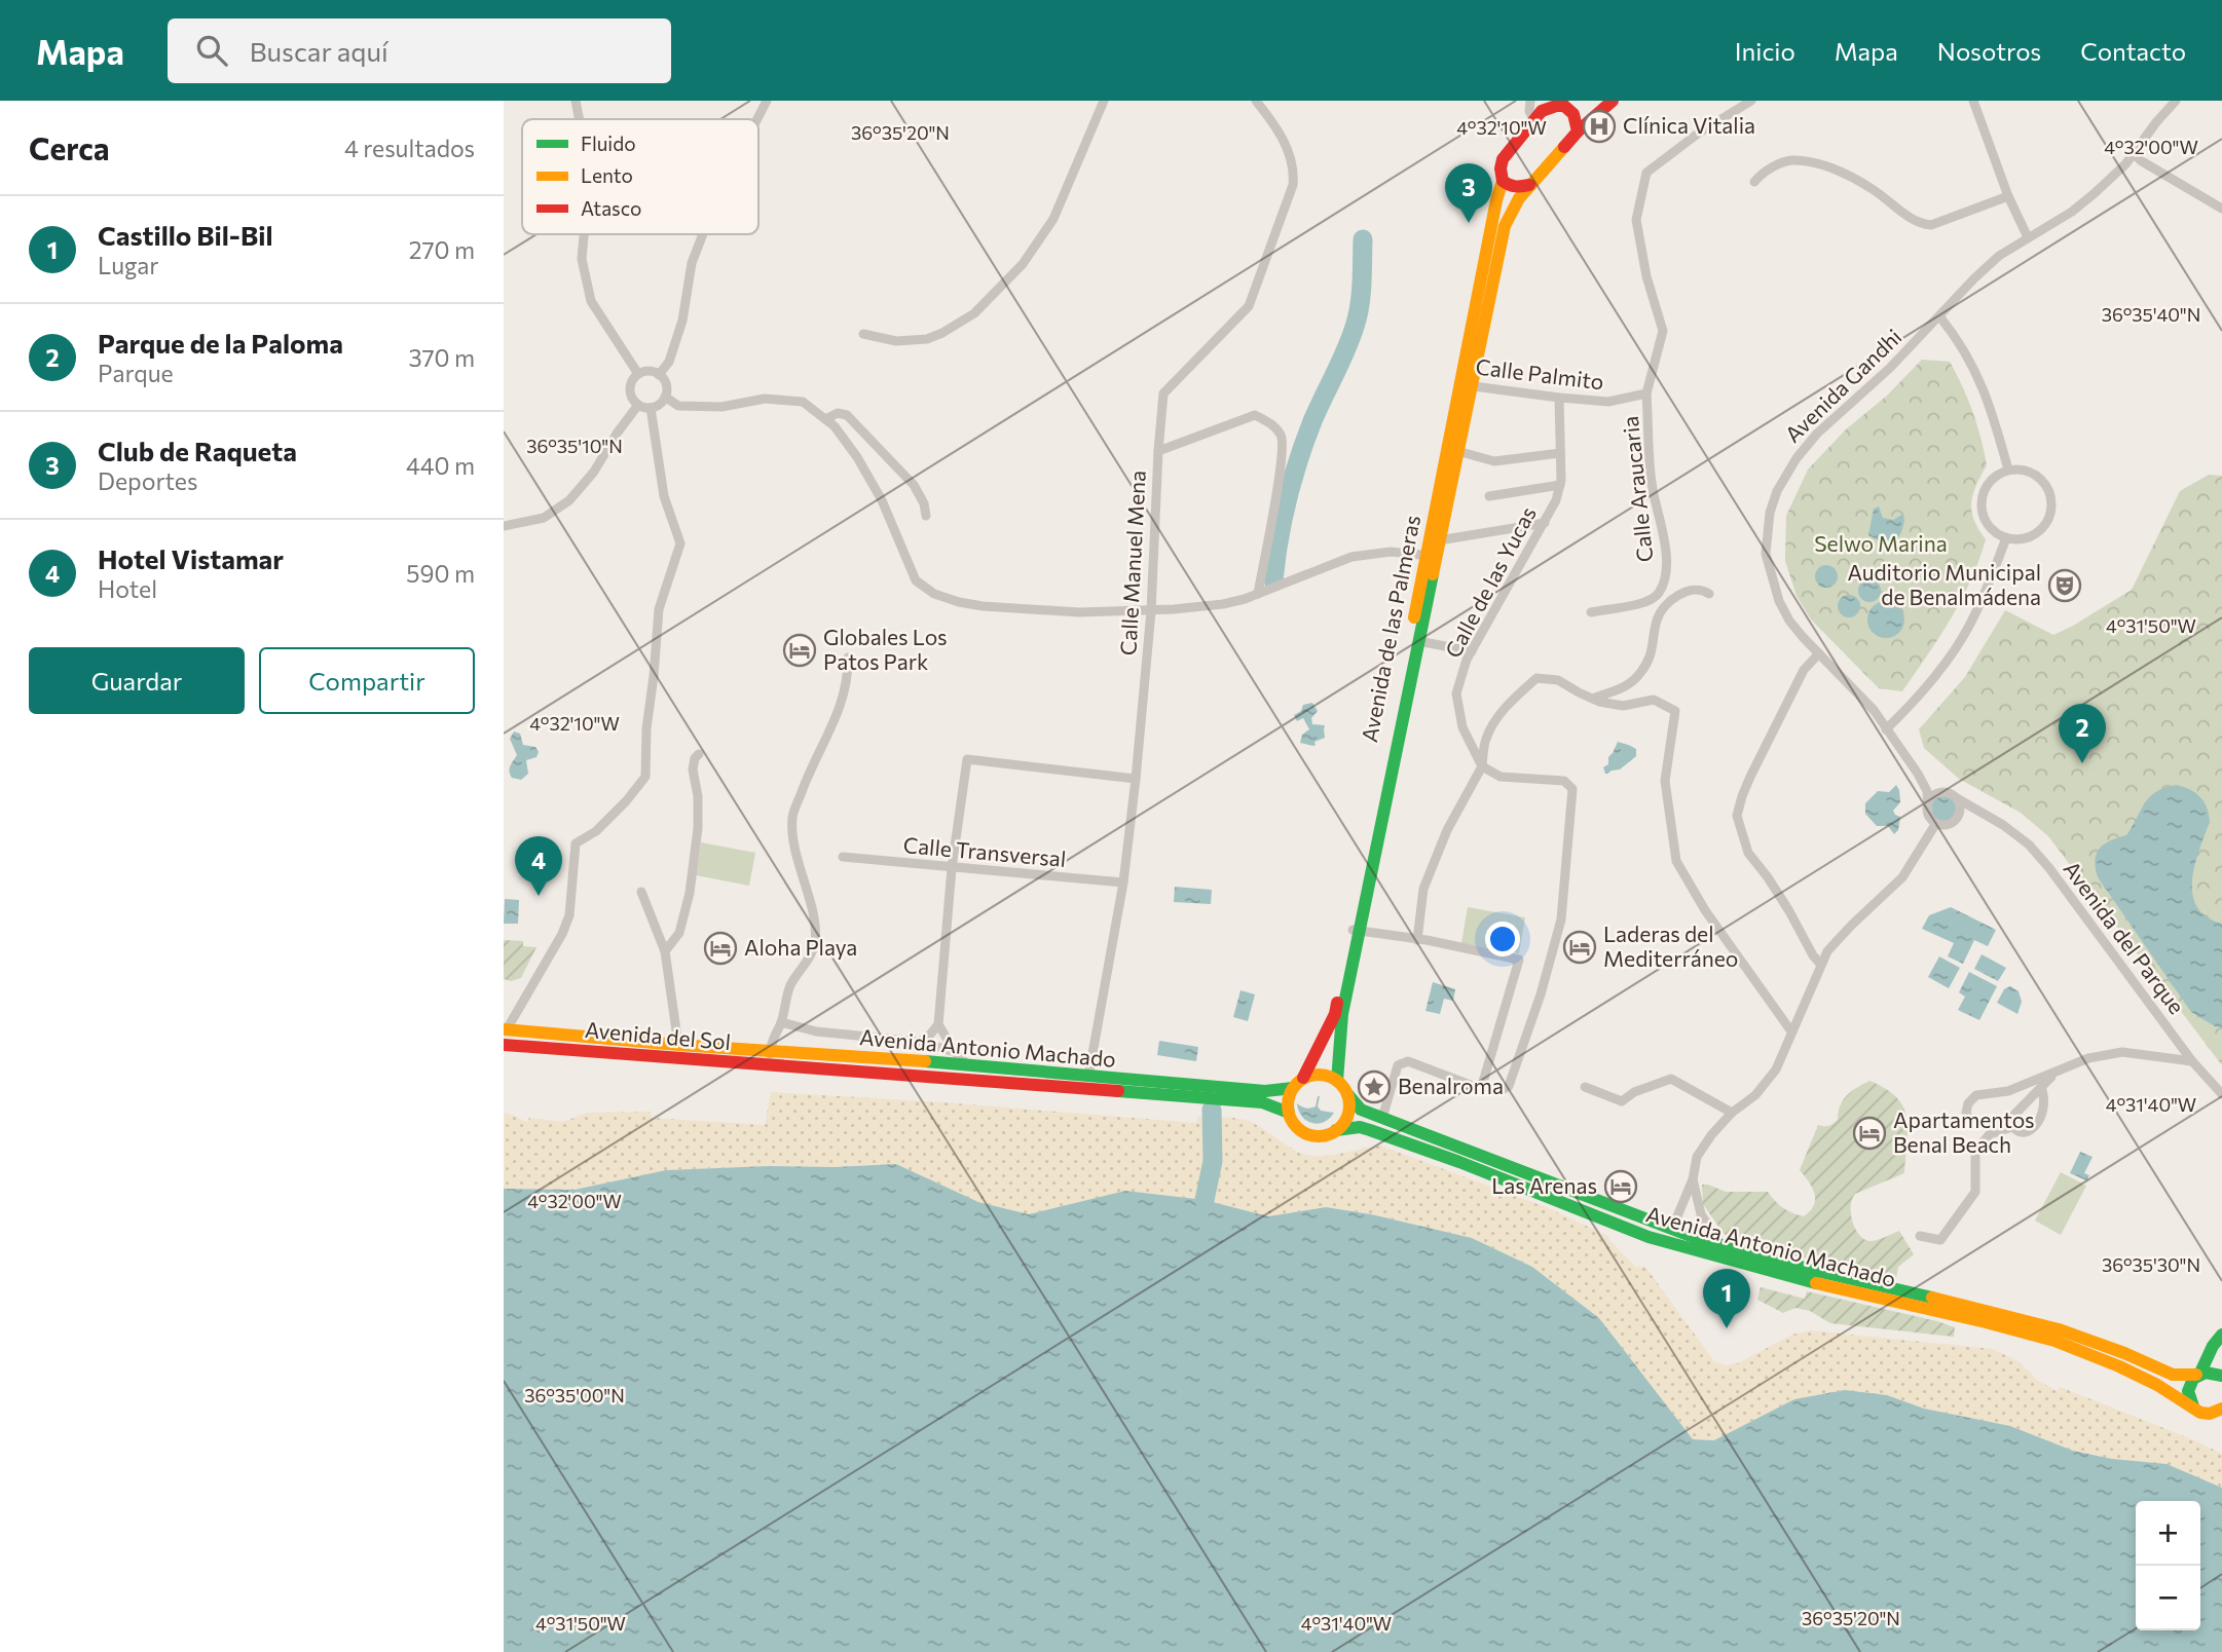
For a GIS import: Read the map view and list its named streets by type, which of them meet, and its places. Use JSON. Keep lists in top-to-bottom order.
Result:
{
  "streets": {
    "main road": ["Avenida de las Palmeras", "Avenida del Sol", "Avenida Antonio Machado"],
    "street": [
      "Calle Palmito",
      "Avenida Gandhi",
      "Calle Araucaria",
      "Calle Manuel Mena",
      "Calle de las Yucas",
      "Calle Transversal",
      "Avenida del Parque"
    ]
  },
  "crossings": [
    ["Calle Palmito", "Calle Araucaria"],
    ["Calle Palmito", "Calle de las Yucas"],
    ["Calle Palmito", "Avenida de las Palmeras"],
    ["Avenida Gandhi", "Avenida del Parque"],
    ["Calle Manuel Mena", "Calle Transversal"],
    ["Calle Manuel Mena", "Avenida Antonio Machado"],
    ["Avenida de las Palmeras", "Avenida Antonio Machado"],
    ["Avenida del Sol", "Avenida Antonio Machado"]
  ],
  "parks": ["Selwo Marina"],
  "places": {
    "hospital": ["Clínica Vitalia"],
    "theatre": ["Auditorio Municipal de Benalmádena"],
    "hotel": [
      "Globales Los Patos Park",
      "Laderas del Mediterráneo",
      "Aloha Playa",
      "Apartamentos Benal Beach",
      "Las Arenas"
    ],
    "place": ["Benalroma"]
  },
  "legend": ["Fluido", "Lento", "Atasco"],
  "page": {
    "header": "Mapa",
    "search": "Buscar aquí",
    "nav": [
      "Inicio",
      "Mapa",
      "Nosotros",
      "Contacto"
    ],
    "heading": ["Cerca", "4 resultados"],
    "pins": [
      "3",
      "2",
      "4",
      "1"
    ],
    "list": [
      {
        "mark": "1",
        "name": "Castillo Bil-Bil",
        "note": "Lugar",
        "value": "270 m"
      },
      {
        "mark": "2",
        "name": "Parque de la Paloma",
        "note": "Parque",
        "value": "370 m"
      },
      {
        "mark": "3",
        "name": "Club de Raqueta",
        "note": "Deportes",
        "value": "440 m"
      },
      {
        "mark": "4",
        "name": "Hotel Vistamar",
        "note": "Hotel",
        "value": "590 m"
      }
    ],
    "buttons": ["Guardar", "Compartir"],
    "map_buttons": ["+", "−"]
  },
  "coordinates": [
    "4°32'10\"W",
    "36°35'20\"N",
    "4°32'00\"W",
    "36°35'40\"N",
    "36°35'10\"N",
    "4°31'50\"W",
    "4°31'40\"W",
    "36°35'30\"N",
    "36°35'00\"N"
  ]
}
